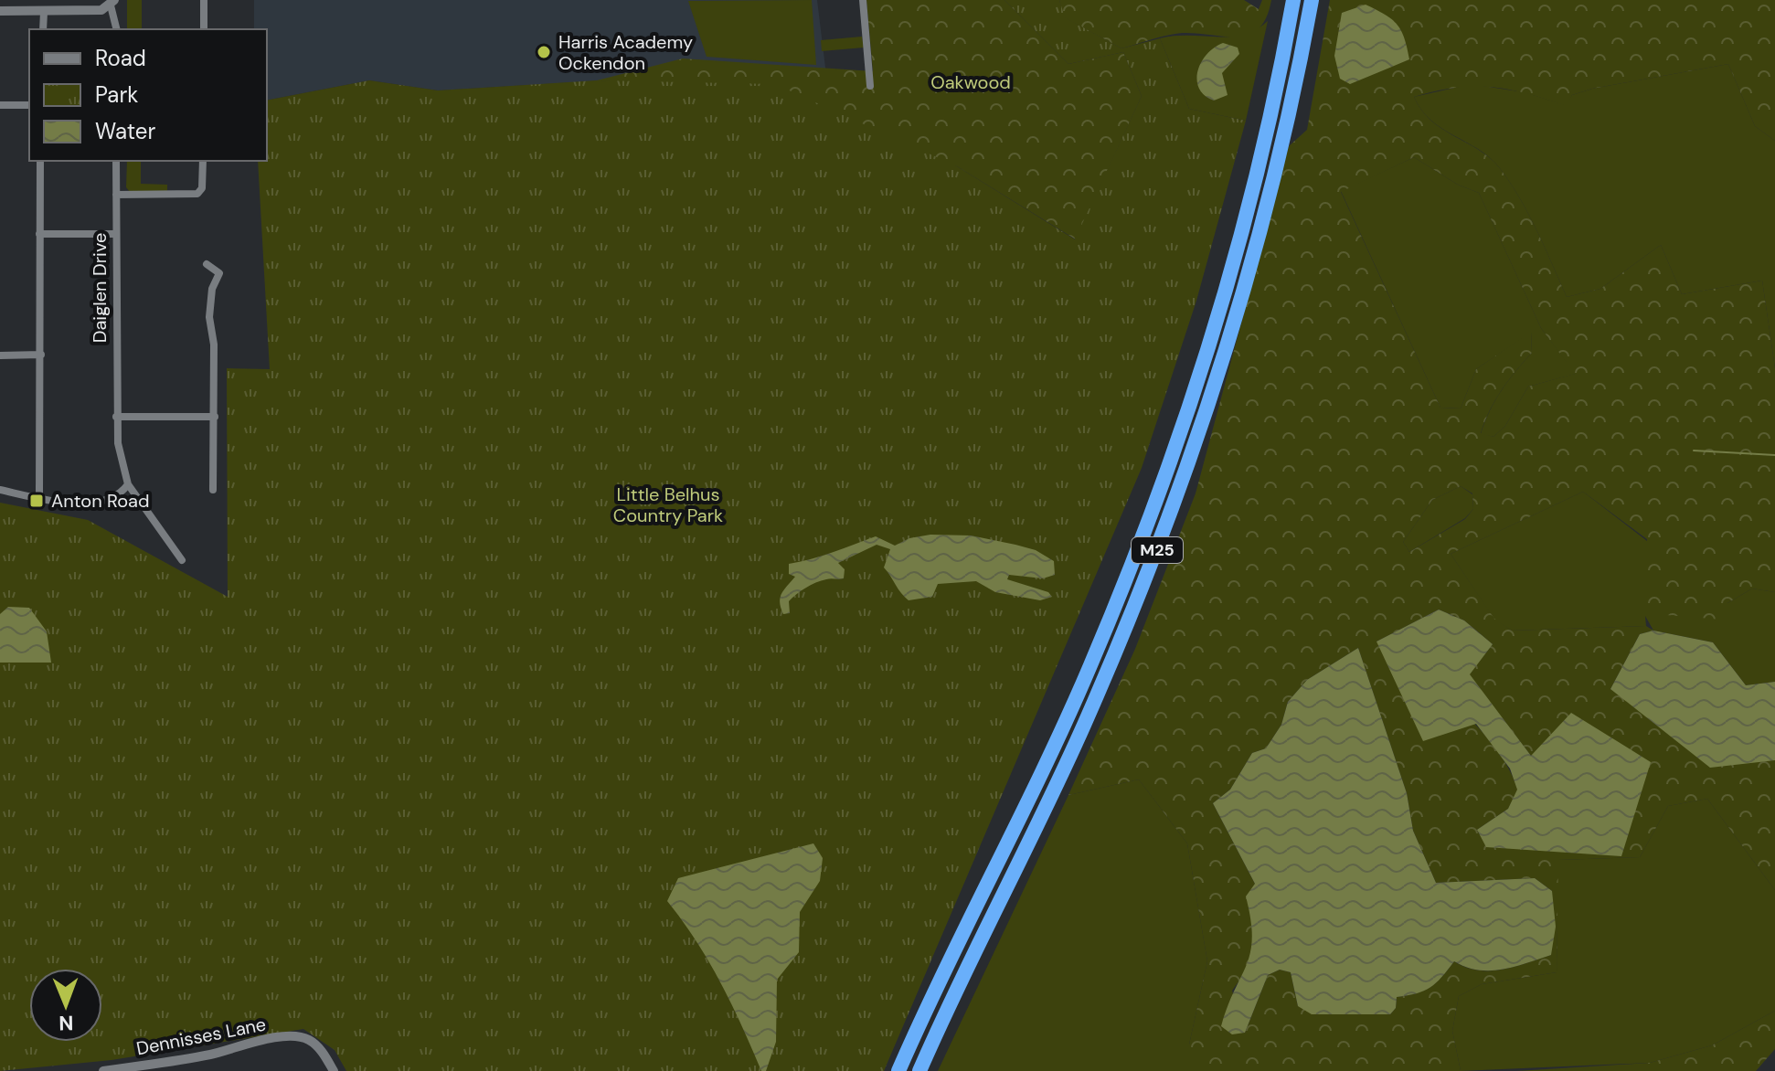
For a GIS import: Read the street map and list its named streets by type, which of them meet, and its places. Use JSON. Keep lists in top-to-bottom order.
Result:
{
  "streets": {
    "highway": ["M25"],
    "street": ["Daiglen Drive", "Dennisses Lane"]
  },
  "parks": ["Oakwood", "Little Belhus Country Park"],
  "places": {
    "other": ["Harris Academy Ockendon"],
    "transit": ["Anton Road"]
  },
  "legend": ["Road", "Park", "Water"],
  "north": "bottom"
}
